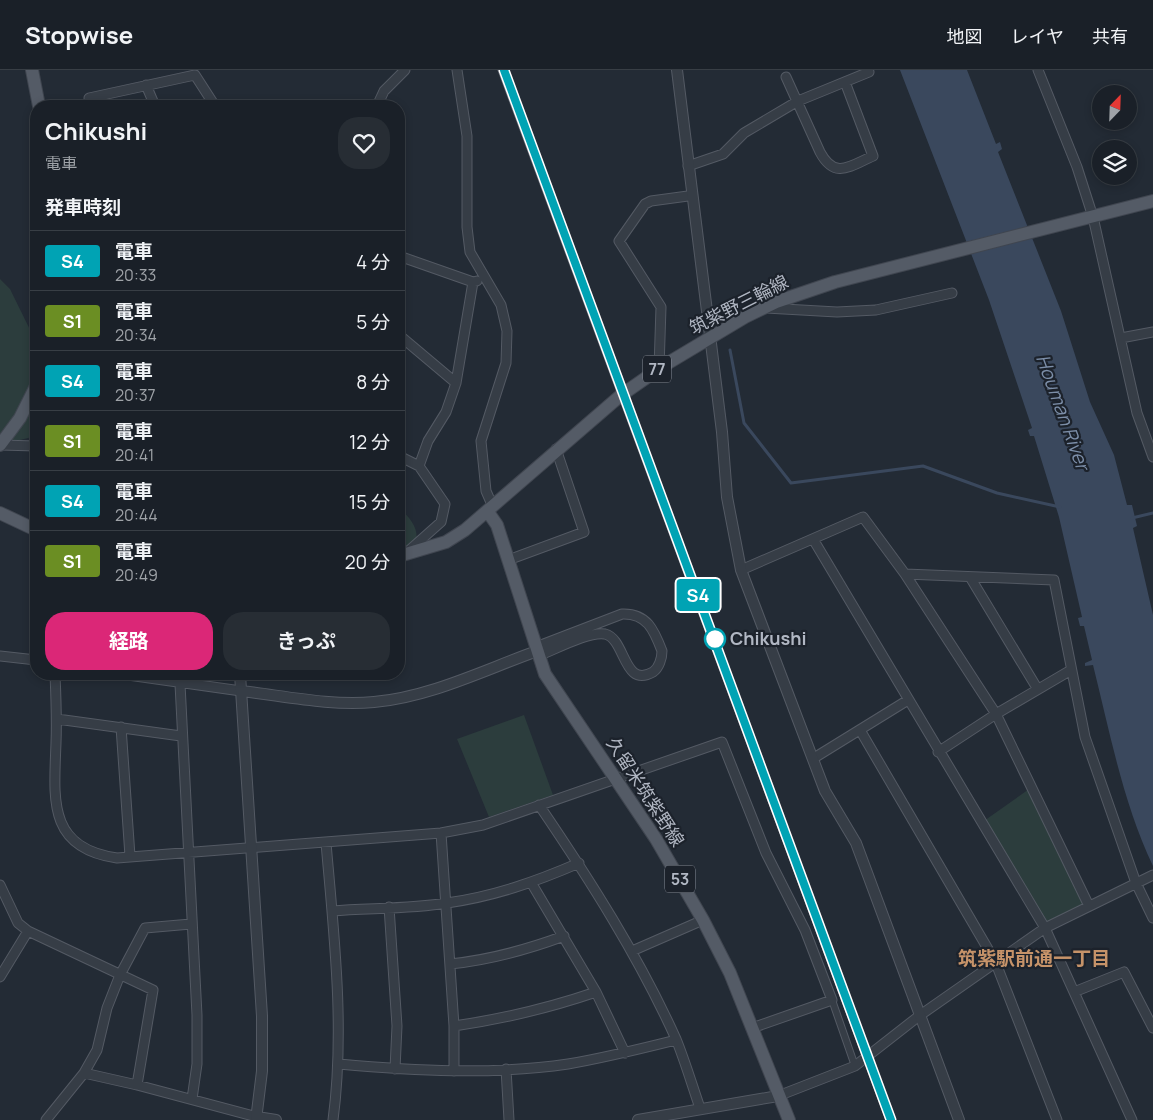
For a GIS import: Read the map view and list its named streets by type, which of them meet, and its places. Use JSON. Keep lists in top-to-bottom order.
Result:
{
  "streets": {
    "main road": [
      "筑紫野三輪線",
      "77",
      "久留米筑紫野線",
      "53"
    ]
  },
  "crossings": [
    ["筑紫野三輪線", "久留米筑紫野線"]
  ],
  "districts": ["筑紫駅前通一丁目"],
  "water": ["Houman River"],
  "places": ["Chikushi"],
  "north": "top right",
  "page": {
    "header": "Stopwise",
    "nav": ["地図", "レイヤ", "共有"],
    "on_map": "S4",
    "heading": [
      ["Chikushi", "電車"],
      "発車時刻"
    ],
    "list": [
      {
        "mark": "S4",
        "name": "電車",
        "note": "20:33",
        "value": "4 分"
      },
      {
        "mark": "S1",
        "name": "電車",
        "note": "20:34",
        "value": "5 分"
      },
      {
        "mark": "S4",
        "name": "電車",
        "note": "20:37",
        "value": "8 分"
      },
      {
        "mark": "S1",
        "name": "電車",
        "note": "20:41",
        "value": "12 分"
      },
      {
        "mark": "S4",
        "name": "電車",
        "note": "20:44",
        "value": "15 分"
      },
      {
        "mark": "S1",
        "name": "電車",
        "note": "20:49",
        "value": "20 分"
      }
    ],
    "buttons": ["経路", "きっぷ"]
  }
}
